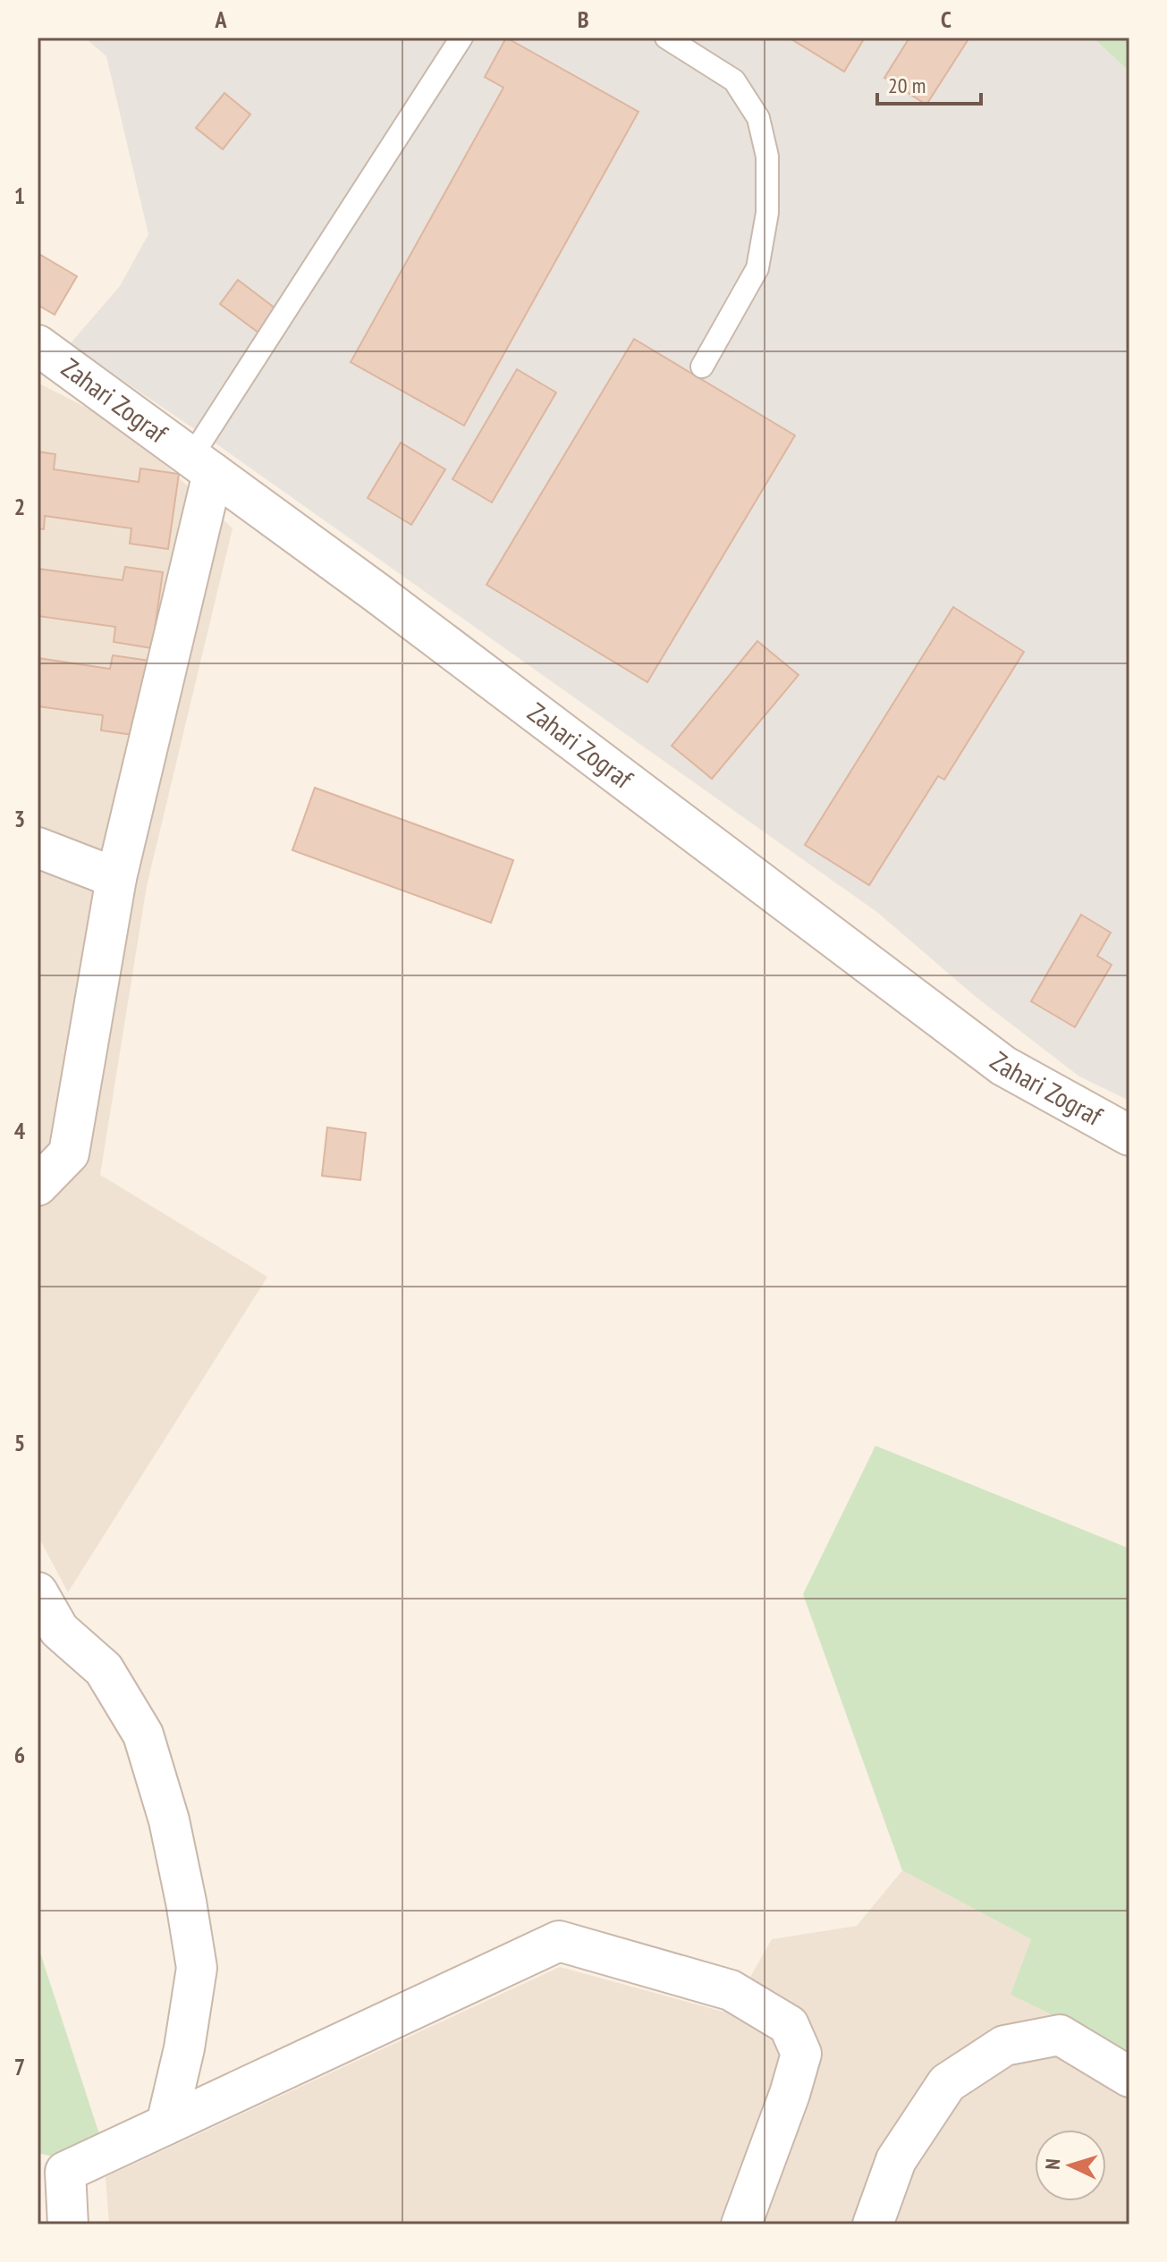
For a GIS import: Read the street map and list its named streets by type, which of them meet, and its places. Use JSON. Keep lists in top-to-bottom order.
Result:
{
  "streets": {
    "street": ["Zahari Zograf"]
  },
  "scale_bar": "20 m",
  "north": "left",
  "grid": {
    "columns": ["A", "B", "C"],
    "rows": [
      "1",
      "2",
      "3",
      "4",
      "5",
      "6",
      "7"
    ]
  }
}
